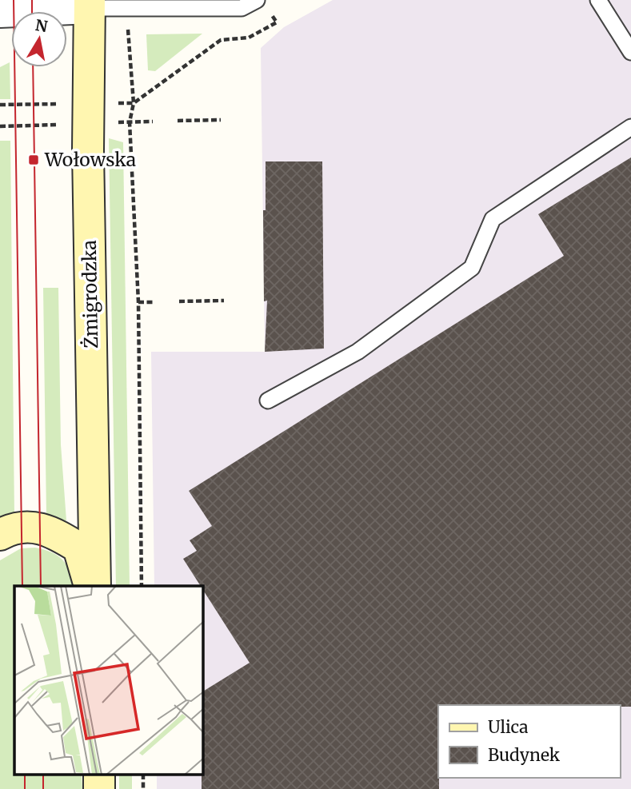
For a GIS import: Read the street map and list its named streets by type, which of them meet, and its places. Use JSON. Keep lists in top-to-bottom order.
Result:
{
  "streets": {
    "main road": ["Żmigrodzka"]
  },
  "places": {
    "transit": ["Wołowska"]
  },
  "legend": ["Ulica", "Budynek"],
  "north": "top"
}
